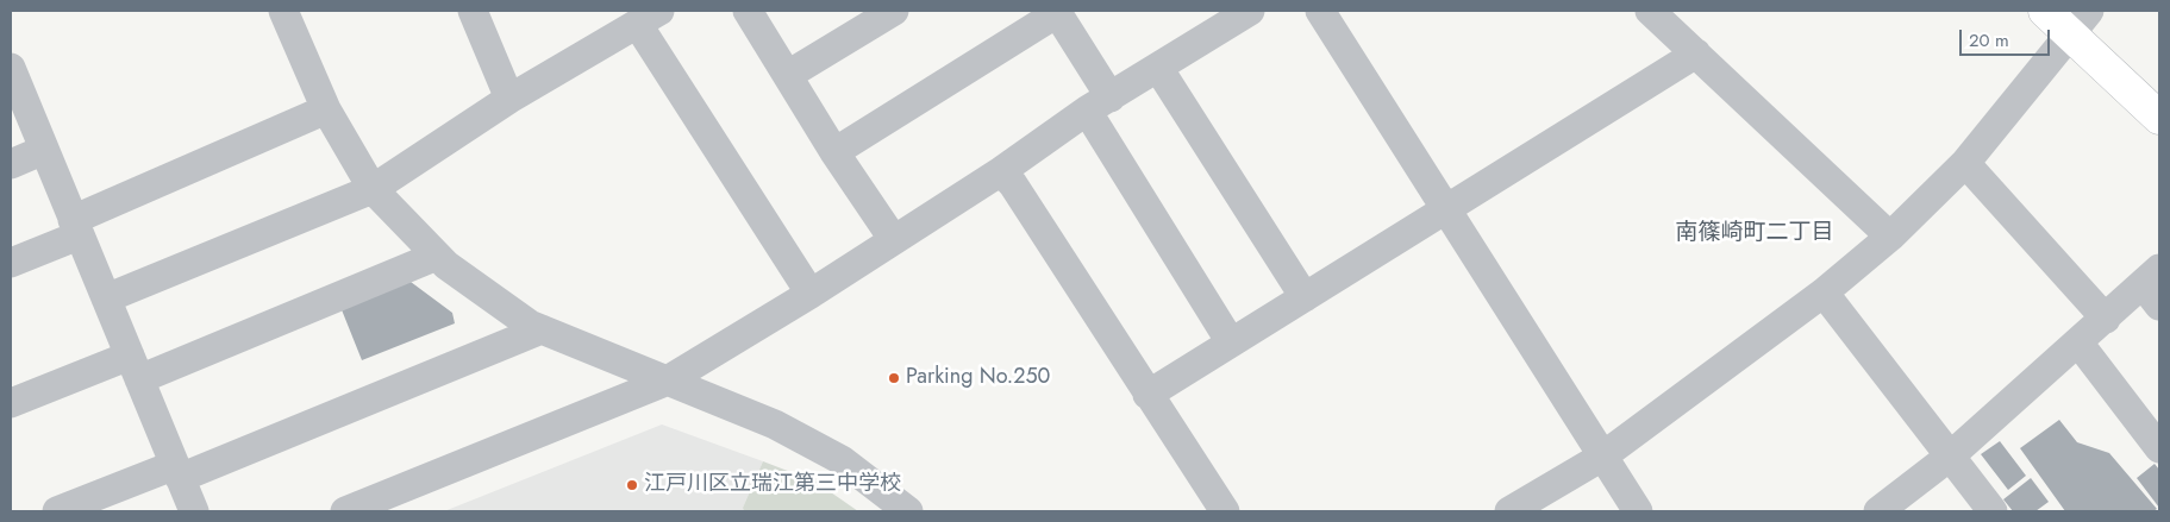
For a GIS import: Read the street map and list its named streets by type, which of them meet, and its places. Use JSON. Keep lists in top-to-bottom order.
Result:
{
  "districts": ["南篠崎町二丁目"],
  "places": ["Parking No.250", "江戸川区立瑞江第三中学校"],
  "scale_bar": "20 m"
}
